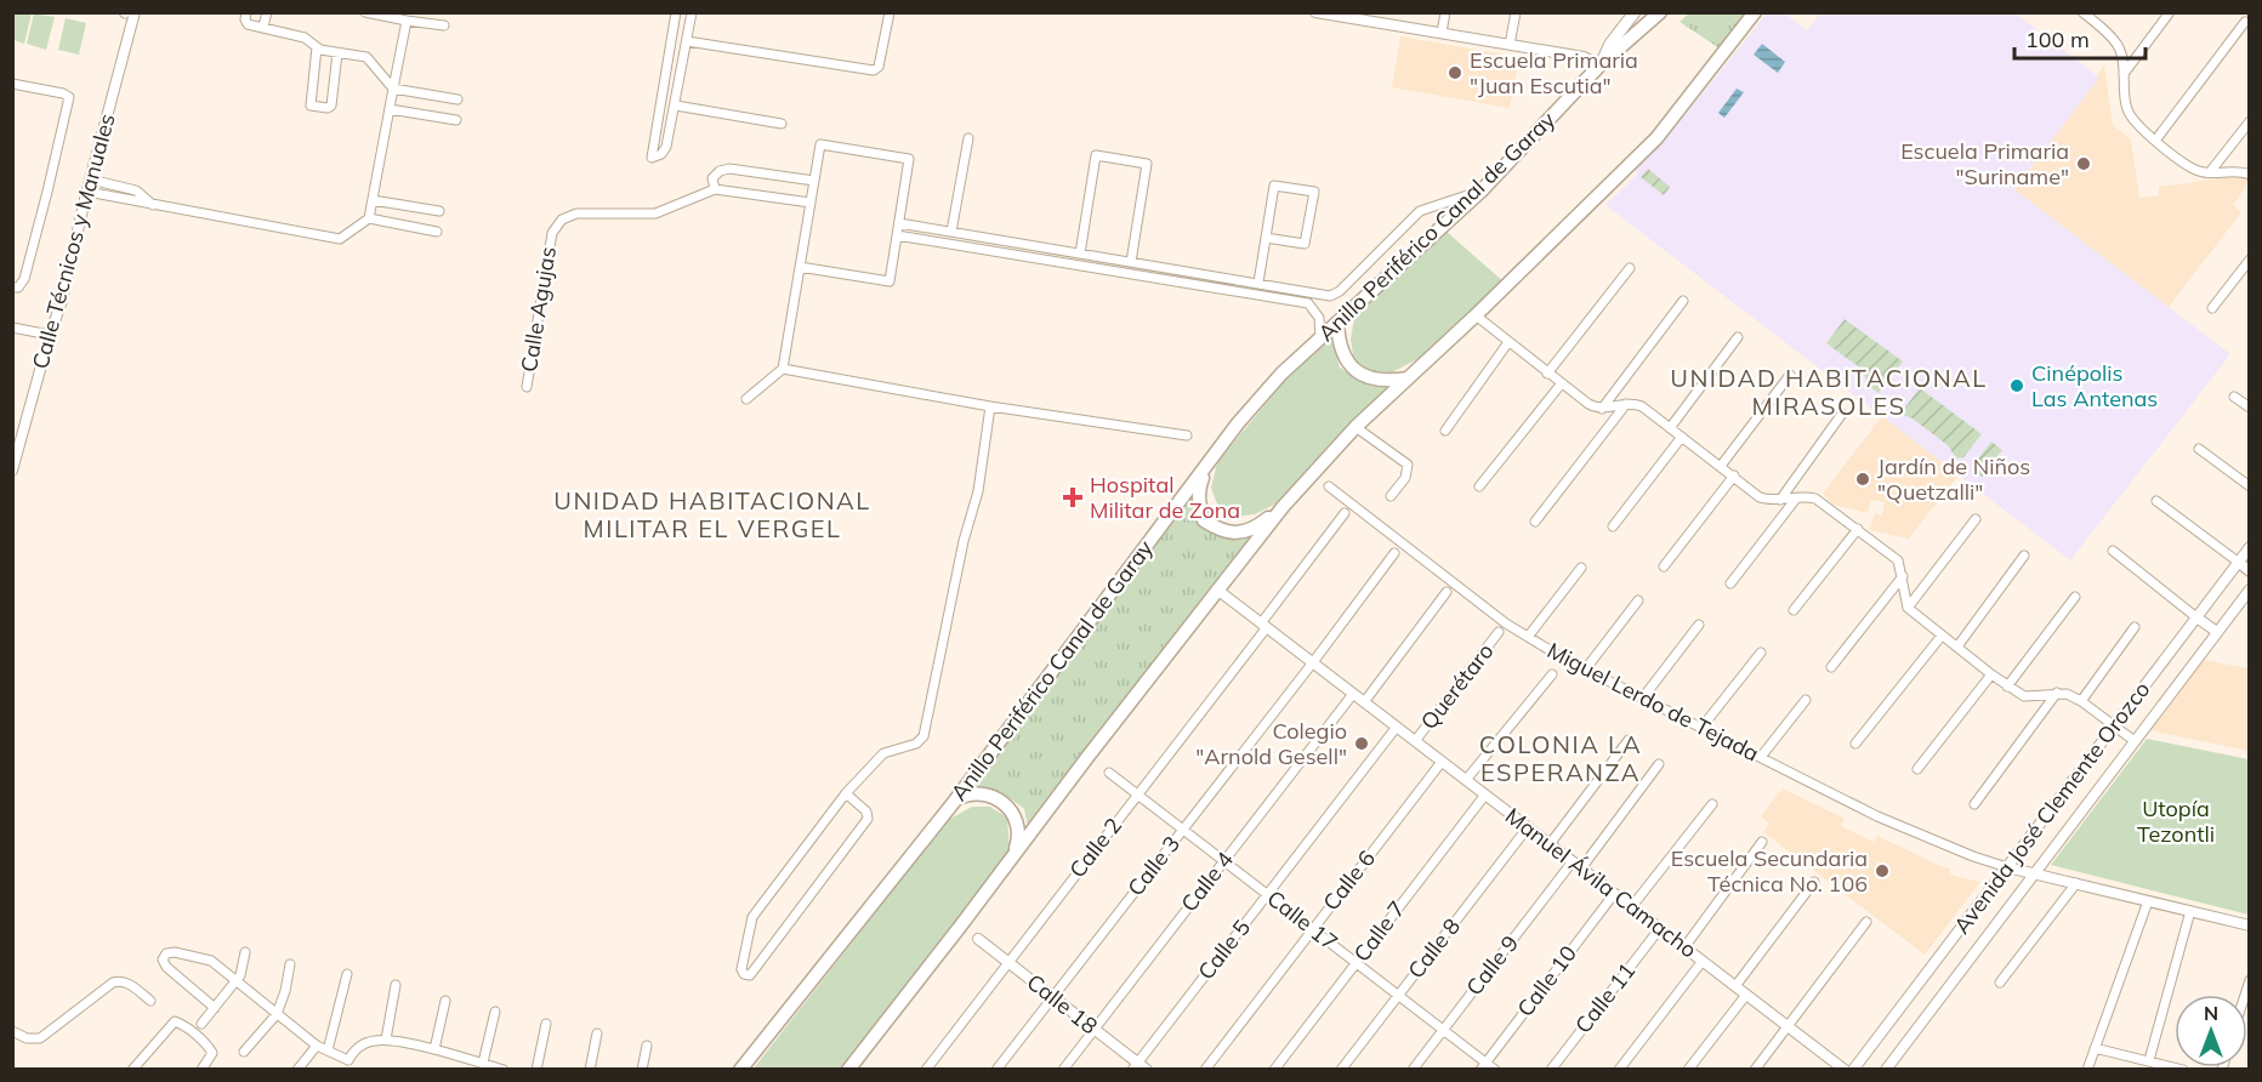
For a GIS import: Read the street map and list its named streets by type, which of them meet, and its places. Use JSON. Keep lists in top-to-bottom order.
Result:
{
  "streets": {
    "highway": ["Anillo Periférico Canal de Garay"],
    "street": [
      "Calle Técnicos y Manuales",
      "Calle Agujas",
      "Querétaro",
      "Miguel Lerdo de Tejada",
      "Avenida José Clemente Orozco",
      "Calle 2",
      "Calle 3",
      "Calle 6",
      "Calle 4",
      "Manuel Ávila Camacho",
      "Calle 17",
      "Calle 7",
      "Calle 8",
      "Calle 5",
      "Calle 9",
      "Calle 10",
      "Calle 11",
      "Calle 18"
    ]
  },
  "crossings": [
    ["Querétaro", "Manuel Ávila Camacho"],
    ["Miguel Lerdo de Tejada", "Avenida José Clemente Orozco"],
    ["Calle 2", "Manuel Ávila Camacho"],
    ["Calle 2", "Calle 17"],
    ["Calle 2", "Calle 18"],
    ["Calle 3", "Manuel Ávila Camacho"],
    ["Calle 3", "Calle 17"],
    ["Calle 3", "Calle 18"],
    ["Calle 6", "Manuel Ávila Camacho"],
    ["Calle 6", "Calle 17"],
    ["Calle 4", "Manuel Ávila Camacho"],
    ["Calle 4", "Calle 17"],
    ["Calle 4", "Calle 18"],
    ["Manuel Ávila Camacho", "Calle 7"],
    ["Manuel Ávila Camacho", "Calle 8"],
    ["Manuel Ávila Camacho", "Calle 5"],
    ["Manuel Ávila Camacho", "Calle 9"],
    ["Manuel Ávila Camacho", "Calle 10"],
    ["Manuel Ávila Camacho", "Calle 11"],
    ["Calle 17", "Calle 7"],
    ["Calle 17", "Calle 8"],
    ["Calle 17", "Calle 5"],
    ["Calle 17", "Calle 9"],
    ["Calle 17", "Calle 10"],
    ["Calle 5", "Calle 18"]
  ],
  "districts": ["UNIDAD HABITACIONAL MIRASOLES", "UNIDAD HABITACIONAL MILITAR EL VERGEL", "COLONIA LA ESPERANZA"],
  "parks": ["Utopía Tezontli"],
  "places": {
    "other": [
      "Escuela Primaria \"Juan Escutia\"",
      "Escuela Primaria \"Suriname\"",
      "Cinépolis Las Antenas",
      "Jardín de Niños \"Quetzalli\"",
      "Colegio \"Arnold Gesell\"",
      "Escuela Secundaria Técnica No. 106"
    ],
    "health": ["Hospital Militar de Zona"]
  },
  "scale_bar": "100 m",
  "north": "top"
}
